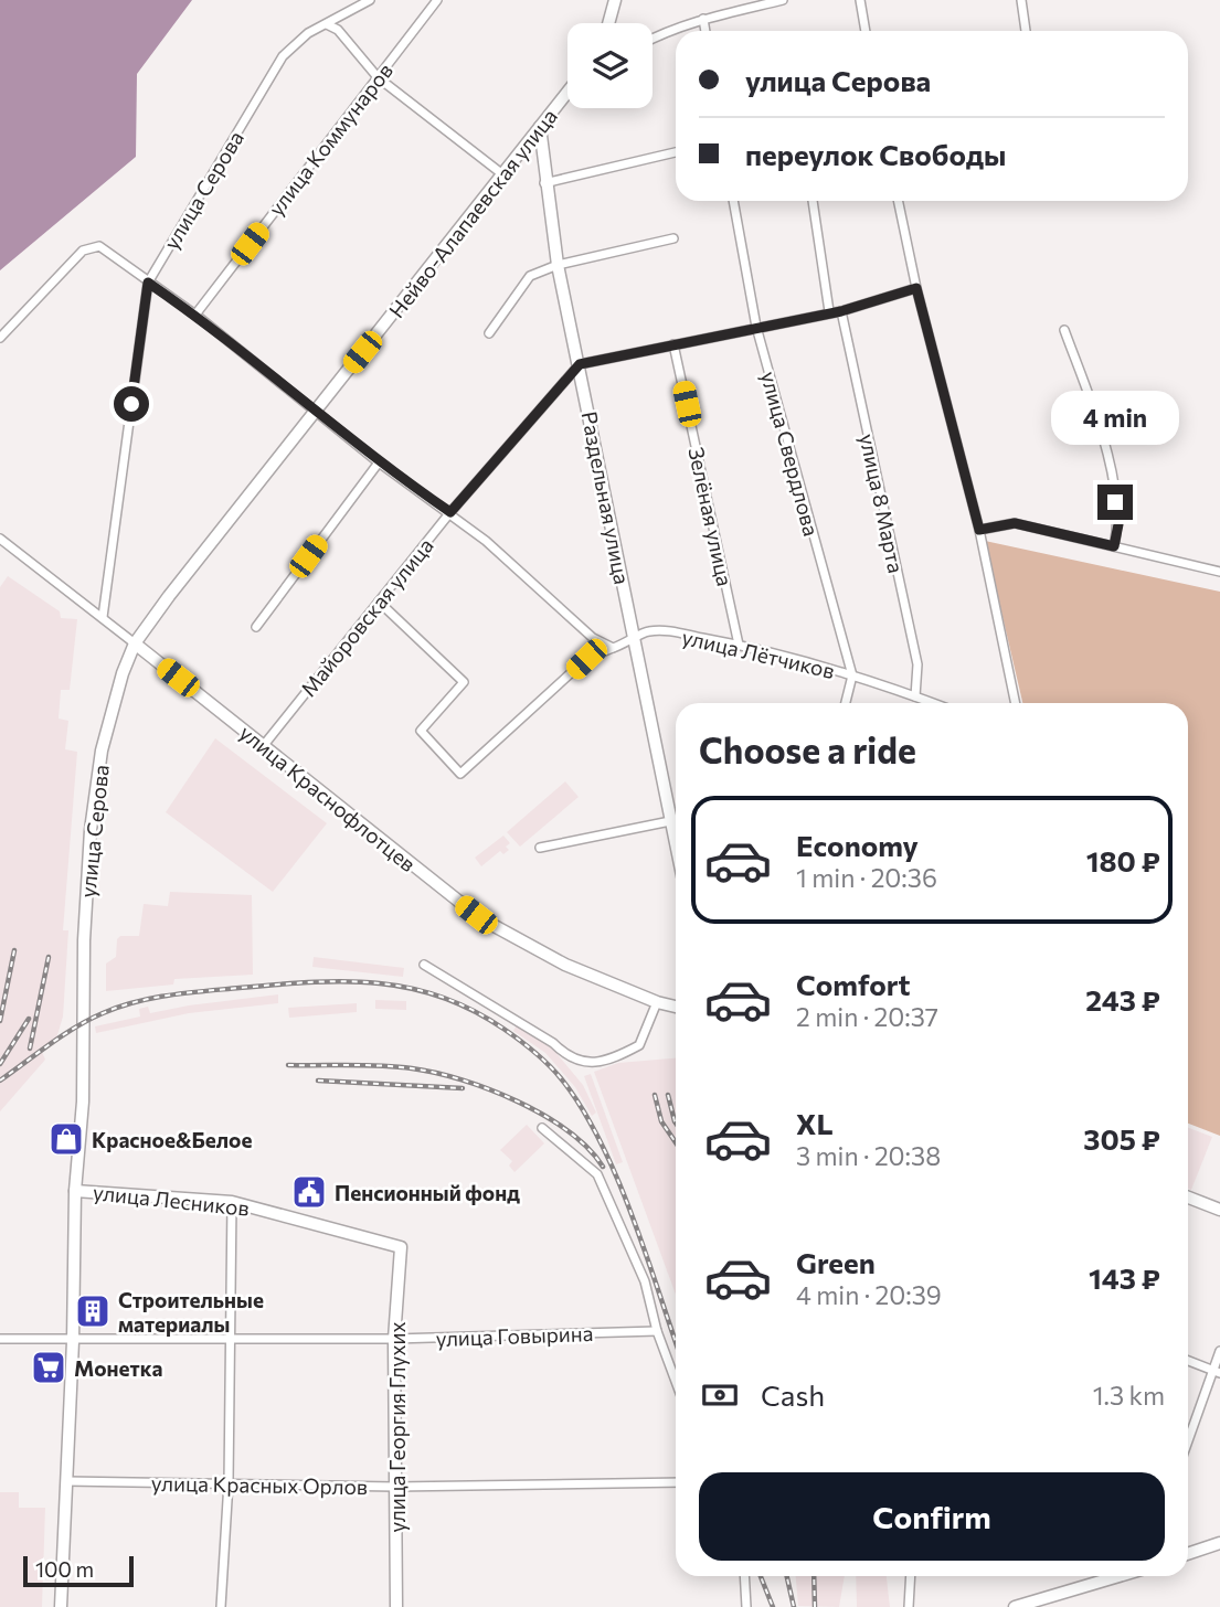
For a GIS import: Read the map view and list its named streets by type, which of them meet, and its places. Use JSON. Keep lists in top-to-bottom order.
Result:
{
  "streets": {
    "street": [
      "улица Коммунаров",
      "улица Серова",
      "Нейво-Алапаевская улица",
      "улица Свердлова",
      "Раздельная улица",
      "улица 8 Марта",
      "Зелёная улица",
      "Майоровская улица",
      "улица Лётчиков",
      "улица Краснофлотцев",
      "улица Лесников",
      "улица Говырина",
      "улица Георгия Глухих",
      "улица Красных Орлов"
    ]
  },
  "crossings": [
    ["улица Серова", "Нейво-Алапаевская улица"],
    ["улица Серова", "улица Краснофлотцев"],
    ["улица Серова", "улица Лесников"],
    ["улица Серова", "улица Говырина"],
    ["улица Серова", "улица Красных Орлов"],
    ["Нейво-Алапаевская улица", "Раздельная улица"],
    ["Нейво-Алапаевская улица", "улица Краснофлотцев"],
    ["улица Свердлова", "улица Лётчиков"],
    ["Раздельная улица", "Майоровская улица"],
    ["Раздельная улица", "улица Лётчиков"],
    ["улица 8 Марта", "улица Лётчиков"],
    ["Зелёная улица", "улица Лётчиков"],
    ["Майоровская улица", "улица Лётчиков"],
    ["Майоровская улица", "улица Краснофлотцев"],
    ["улица Лесников", "улица Георгия Глухих"],
    ["улица Говырина", "улица Георгия Глухих"],
    ["улица Георгия Глухих", "улица Красных Орлов"]
  ],
  "places": {
    "shop": ["Красное&Белое"],
    "public building": ["Пенсионный фонд"],
    "building": ["Строительные материалы"],
    "supermarket": ["Монетка"]
  },
  "scale_bar": "100 m",
  "page": {
    "banner": ["улица Серова", "переулок Свободы"],
    "bubble": "4 min",
    "heading": "Choose a ride",
    "list": [
      {
        "name": "Economy",
        "note": "1 min · 20:36",
        "value": "180 ₽"
      },
      {
        "name": "Comfort",
        "note": "2 min · 20:37",
        "value": "243 ₽"
      },
      {
        "name": "XL",
        "note": "3 min · 20:38",
        "value": "305 ₽"
      },
      {
        "name": "Green",
        "note": "4 min · 20:39",
        "value": "143 ₽"
      }
    ],
    "pay": ["Cash", "1.3 km"],
    "buttons": "Confirm",
    "scale": "100 m"
  }
}
